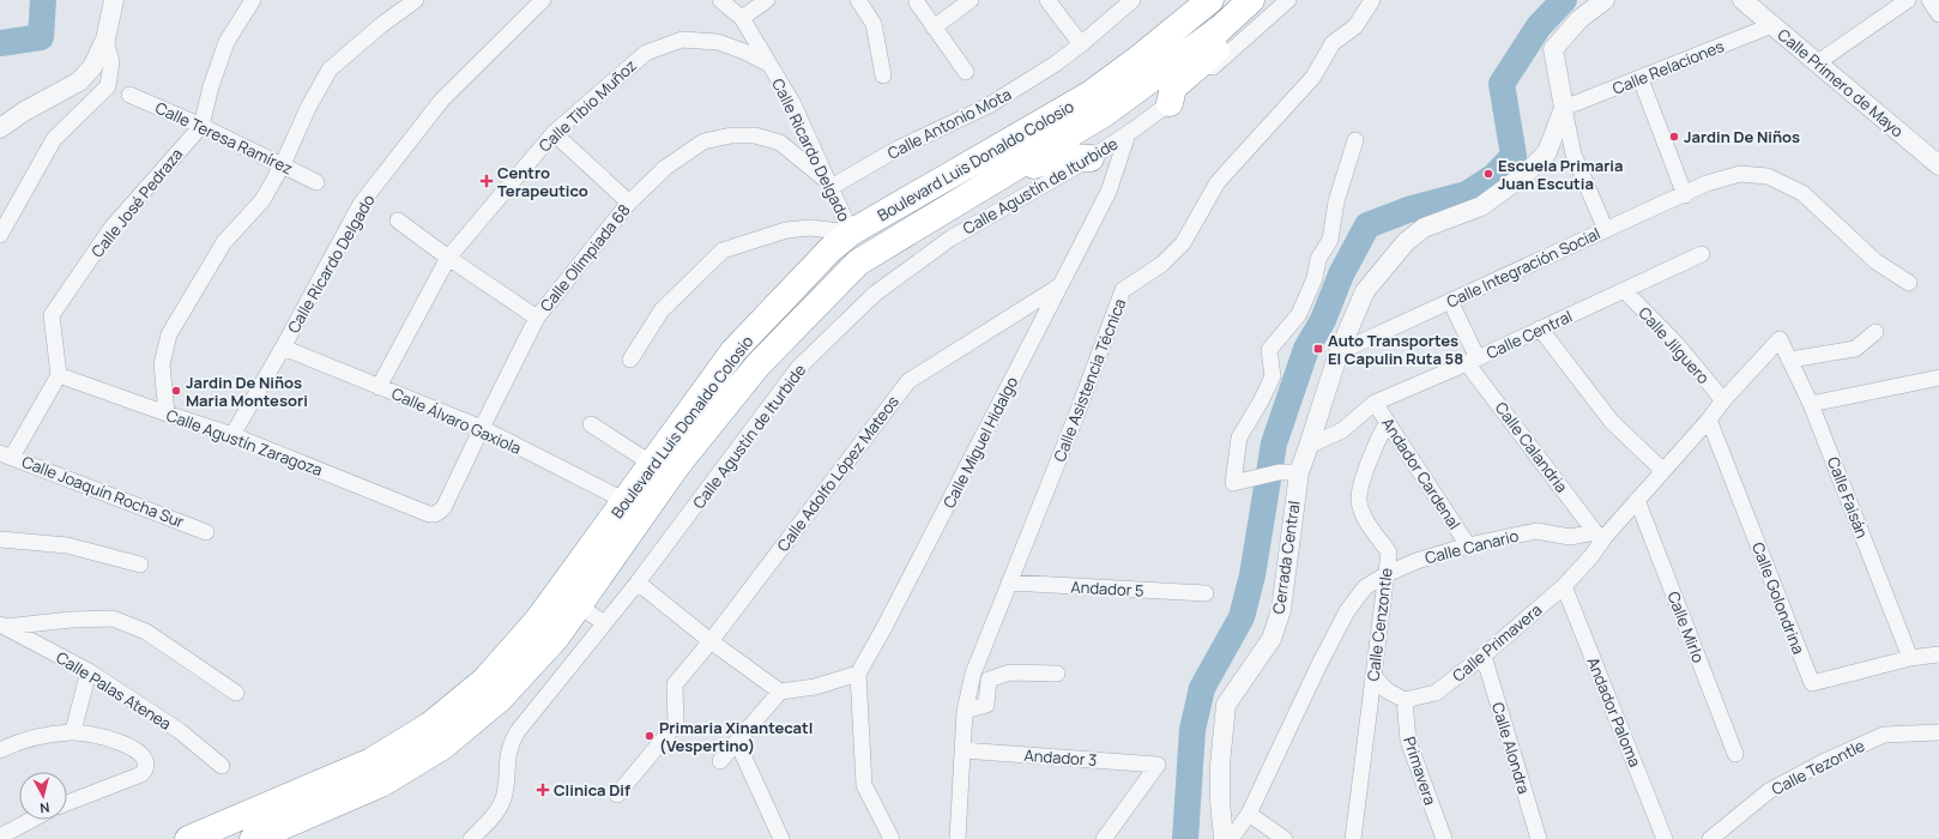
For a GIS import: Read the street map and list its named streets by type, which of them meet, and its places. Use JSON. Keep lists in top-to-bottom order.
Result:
{
  "streets": {
    "highway": ["Boulevard Luis Donaldo Colosio"],
    "street": [
      "Calle Relaciones",
      "Calle Primero de Mayo",
      "Calle Tibio Muñoz",
      "Calle Antonio Mota",
      "Calle Teresa Ramírez",
      "Calle Ricardo Delgado",
      "Calle Agustín de Iturbide",
      "Calle José Pedraza",
      "Calle Olimpiada 68",
      "Calle Integración Social",
      "Calle Central",
      "Calle Jilguero",
      "Calle Asistencia Técnica",
      "Calle Álvaro Gaxiola",
      "Calle Agustín Zaragoza",
      "Calle Miguel Hidalgo",
      "Calle Calandria",
      "Calle Adolfo López Mateos",
      "Andador Cardenal",
      "Calle Joaquín Rocha Sur",
      "Calle Faisán",
      "Calle Canario",
      "Cerrada Central",
      "Andador 5",
      "Calle Golondrina",
      "Calle Cenzontle",
      "Calle Mirlo",
      "Calle Primavera",
      "Calle Palas Atenea",
      "Andador Paloma",
      "Calle Alondra",
      "Andador 3",
      "Calle Tezontle",
      "Primavera"
    ]
  },
  "crossings": [
    ["Calle Relaciones", "Calle Primero de Mayo"],
    ["Calle Relaciones", "Cerrada Central"],
    ["Calle Tibio Muñoz", "Calle Ricardo Delgado"],
    ["Calle Tibio Muñoz", "Calle Álvaro Gaxiola"],
    ["Calle Antonio Mota", "Calle Ricardo Delgado"],
    ["Calle Antonio Mota", "Calle Olimpiada 68"],
    ["Calle Teresa Ramírez", "Calle José Pedraza"],
    ["Calle Ricardo Delgado", "Boulevard Luis Donaldo Colosio"],
    ["Calle Ricardo Delgado", "Calle Olimpiada 68"],
    ["Calle Ricardo Delgado", "Calle Álvaro Gaxiola"],
    ["Calle Ricardo Delgado", "Calle Agustín Zaragoza"],
    ["Boulevard Luis Donaldo Colosio", "Calle Álvaro Gaxiola"],
    ["Calle Agustín de Iturbide", "Calle Miguel Hidalgo"],
    ["Calle José Pedraza", "Calle Agustín Zaragoza"],
    ["Calle Olimpiada 68", "Calle Álvaro Gaxiola"],
    ["Calle Olimpiada 68", "Calle Agustín Zaragoza"],
    ["Calle Integración Social", "Calle Calandria"],
    ["Calle Integración Social", "Cerrada Central"],
    ["Calle Central", "Calle Jilguero"],
    ["Calle Central", "Calle Calandria"],
    ["Calle Central", "Andador Cardenal"],
    ["Calle Central", "Cerrada Central"],
    ["Calle Jilguero", "Calle Faisán"],
    ["Calle Asistencia Técnica", "Andador 5"],
    ["Calle Asistencia Técnica", "Andador 3"],
    ["Calle Miguel Hidalgo", "Calle Adolfo López Mateos"],
    ["Calle Calandria", "Calle Canario"],
    ["Calle Calandria", "Calle Primavera"],
    ["Andador Cardenal", "Calle Canario"],
    ["Andador Cardenal", "Calle Cenzontle"],
    ["Calle Faisán", "Calle Golondrina"],
    ["Calle Canario", "Calle Cenzontle"],
    ["Calle Canario", "Calle Primavera"],
    ["Calle Primavera", "Andador Paloma"],
    ["Calle Primavera", "Calle Alondra"],
    ["Calle Primavera", "Primavera"]
  ],
  "places": {
    "other": [
      "Jardin De Niños",
      "Escuela Primaria Juan Escutia",
      "Jardin De Niños Maria Montesori",
      "Primaria Xinantecatl (Vespertino)"
    ],
    "health": ["Centro Terapeutico", "Clinica Dif"],
    "transit": ["Auto Transportes El Capulin Ruta 58"]
  },
  "north": "bottom"
}
